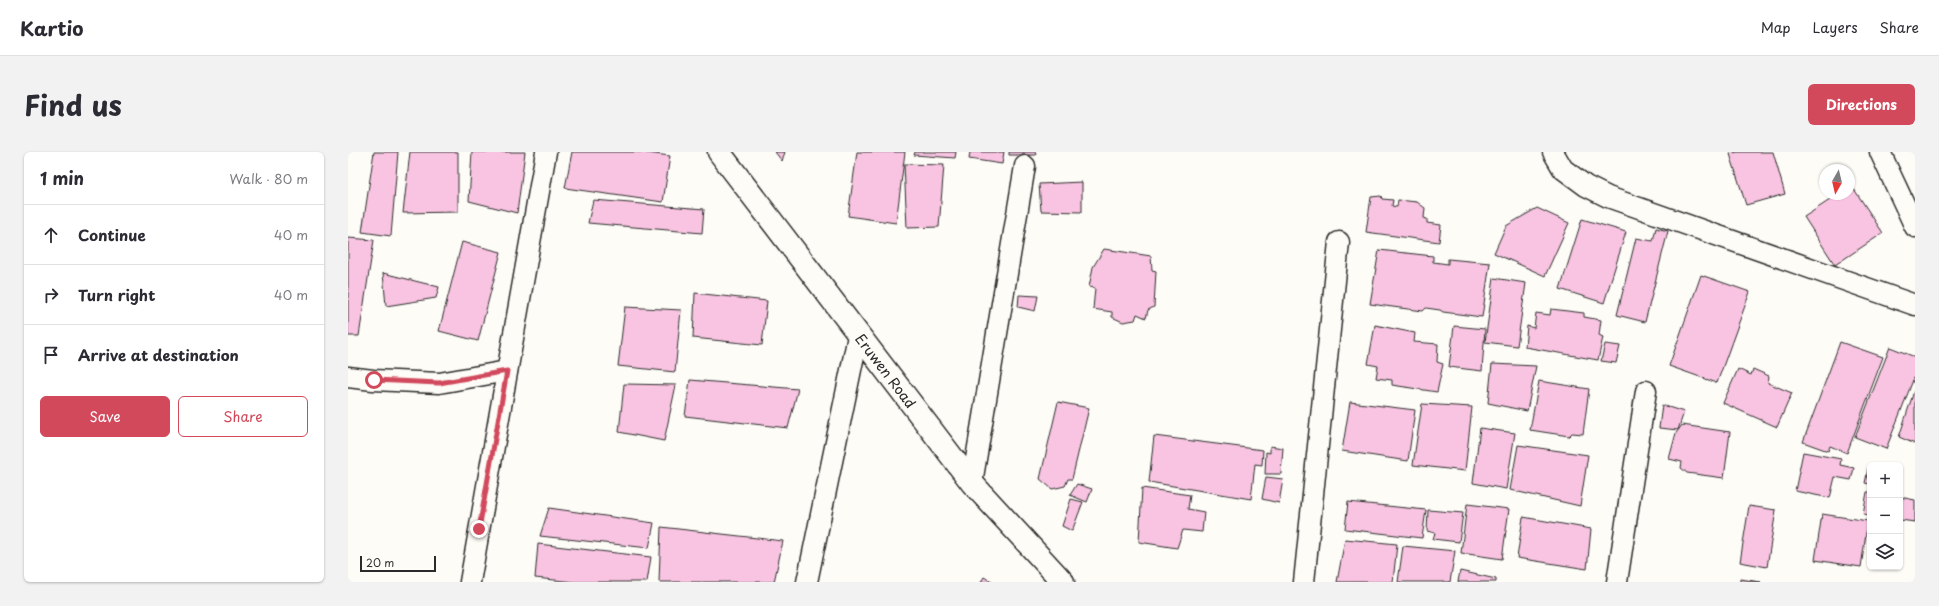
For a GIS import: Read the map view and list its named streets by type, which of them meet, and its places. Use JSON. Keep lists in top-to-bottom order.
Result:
{
  "streets": {
    "street": ["Eruwen Road"]
  },
  "scale_bar": "20 m",
  "north": "bottom",
  "page": {
    "header": "Kartio",
    "nav": ["Map", "Layers", "Share"],
    "title": "Find us",
    "buttons": [
      "Directions",
      ["Save", "Share"]
    ],
    "heading": ["1 min", "Walk · 80 m"],
    "list": [
      ["Continue", "40 m"],
      ["Turn right", "40 m"],
      "Arrive at destination"
    ],
    "map_buttons": ["+", "−"],
    "scale": "20 m"
  }
}
